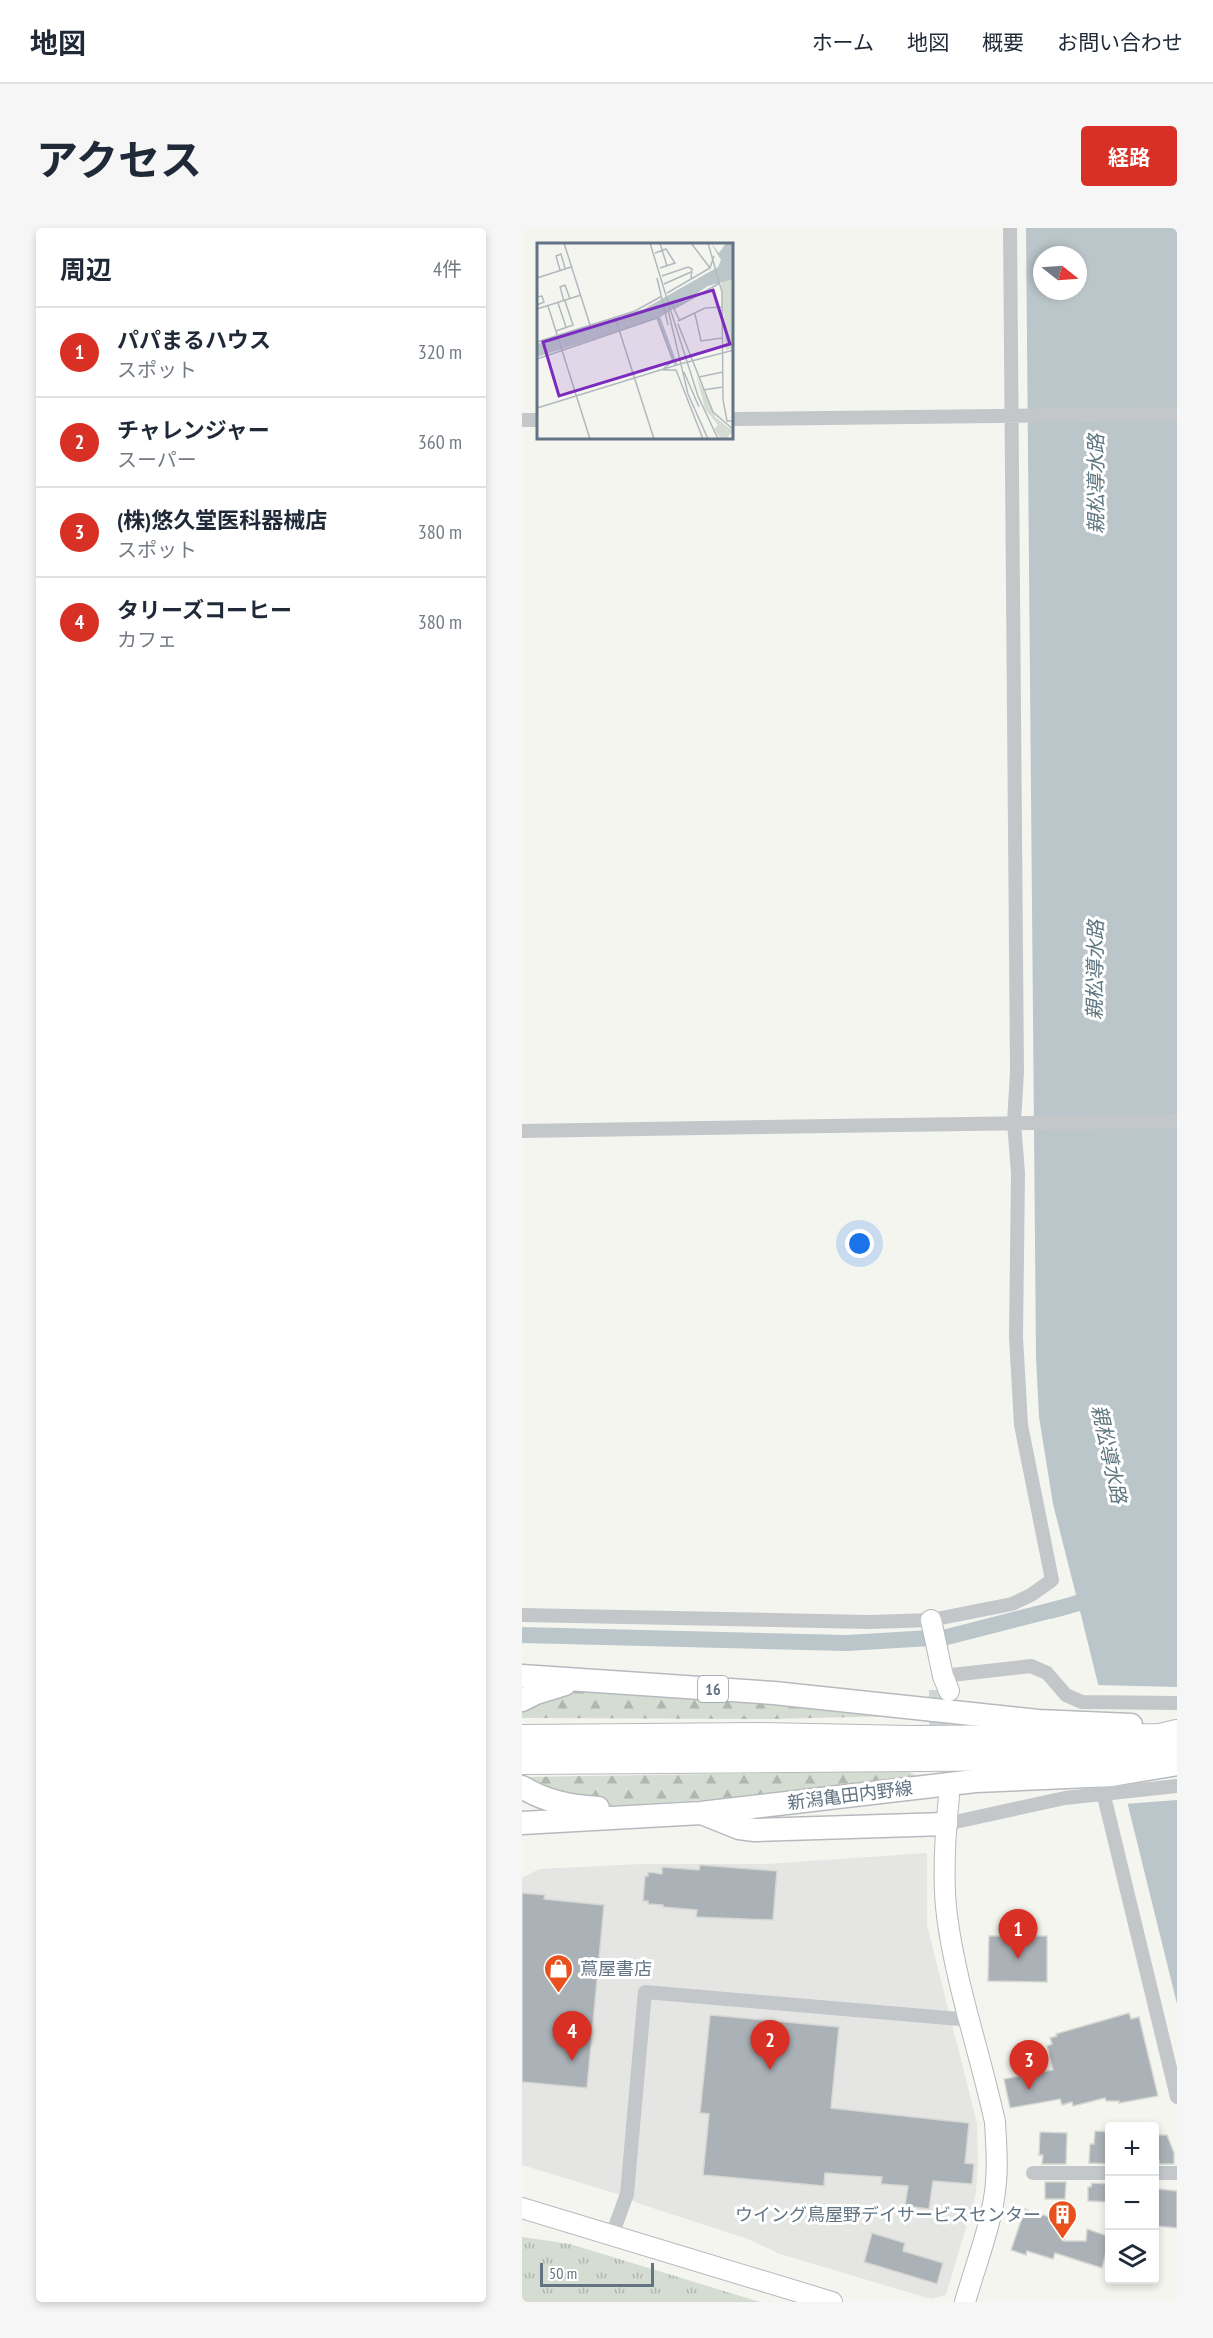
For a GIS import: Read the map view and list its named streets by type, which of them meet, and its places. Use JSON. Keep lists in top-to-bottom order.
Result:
{
  "streets": {
    "main road": ["16", "新潟亀田内野線"]
  },
  "crossings": [
    ["16", "新潟亀田内野線"]
  ],
  "water": ["親松導水路"],
  "places": {
    "shop": ["蔦屋書店"],
    "building": ["ウイング鳥屋野デイサービスセンター"]
  },
  "scale_bar": "50 m",
  "north": "right",
  "page": {
    "header": "地図",
    "nav": [
      "ホーム",
      "地図",
      "概要",
      "お問い合わせ"
    ],
    "title": "アクセス",
    "buttons": "経路",
    "heading": ["周辺", "4件"],
    "list": [
      {
        "mark": "1",
        "name": "パパまるハウス",
        "note": "スポット",
        "value": "320 m"
      },
      {
        "mark": "2",
        "name": "チャレンジャー",
        "note": "スーパー",
        "value": "360 m"
      },
      {
        "mark": "3",
        "name": "(株)悠久堂医科器械店",
        "note": "スポット",
        "value": "380 m"
      },
      {
        "mark": "4",
        "name": "タリーズコーヒー",
        "note": "カフェ",
        "value": "380 m"
      }
    ],
    "pins": [
      "1",
      "4",
      "2",
      "3"
    ],
    "map_buttons": ["+", "−"],
    "scale": "50 m"
  }
}
